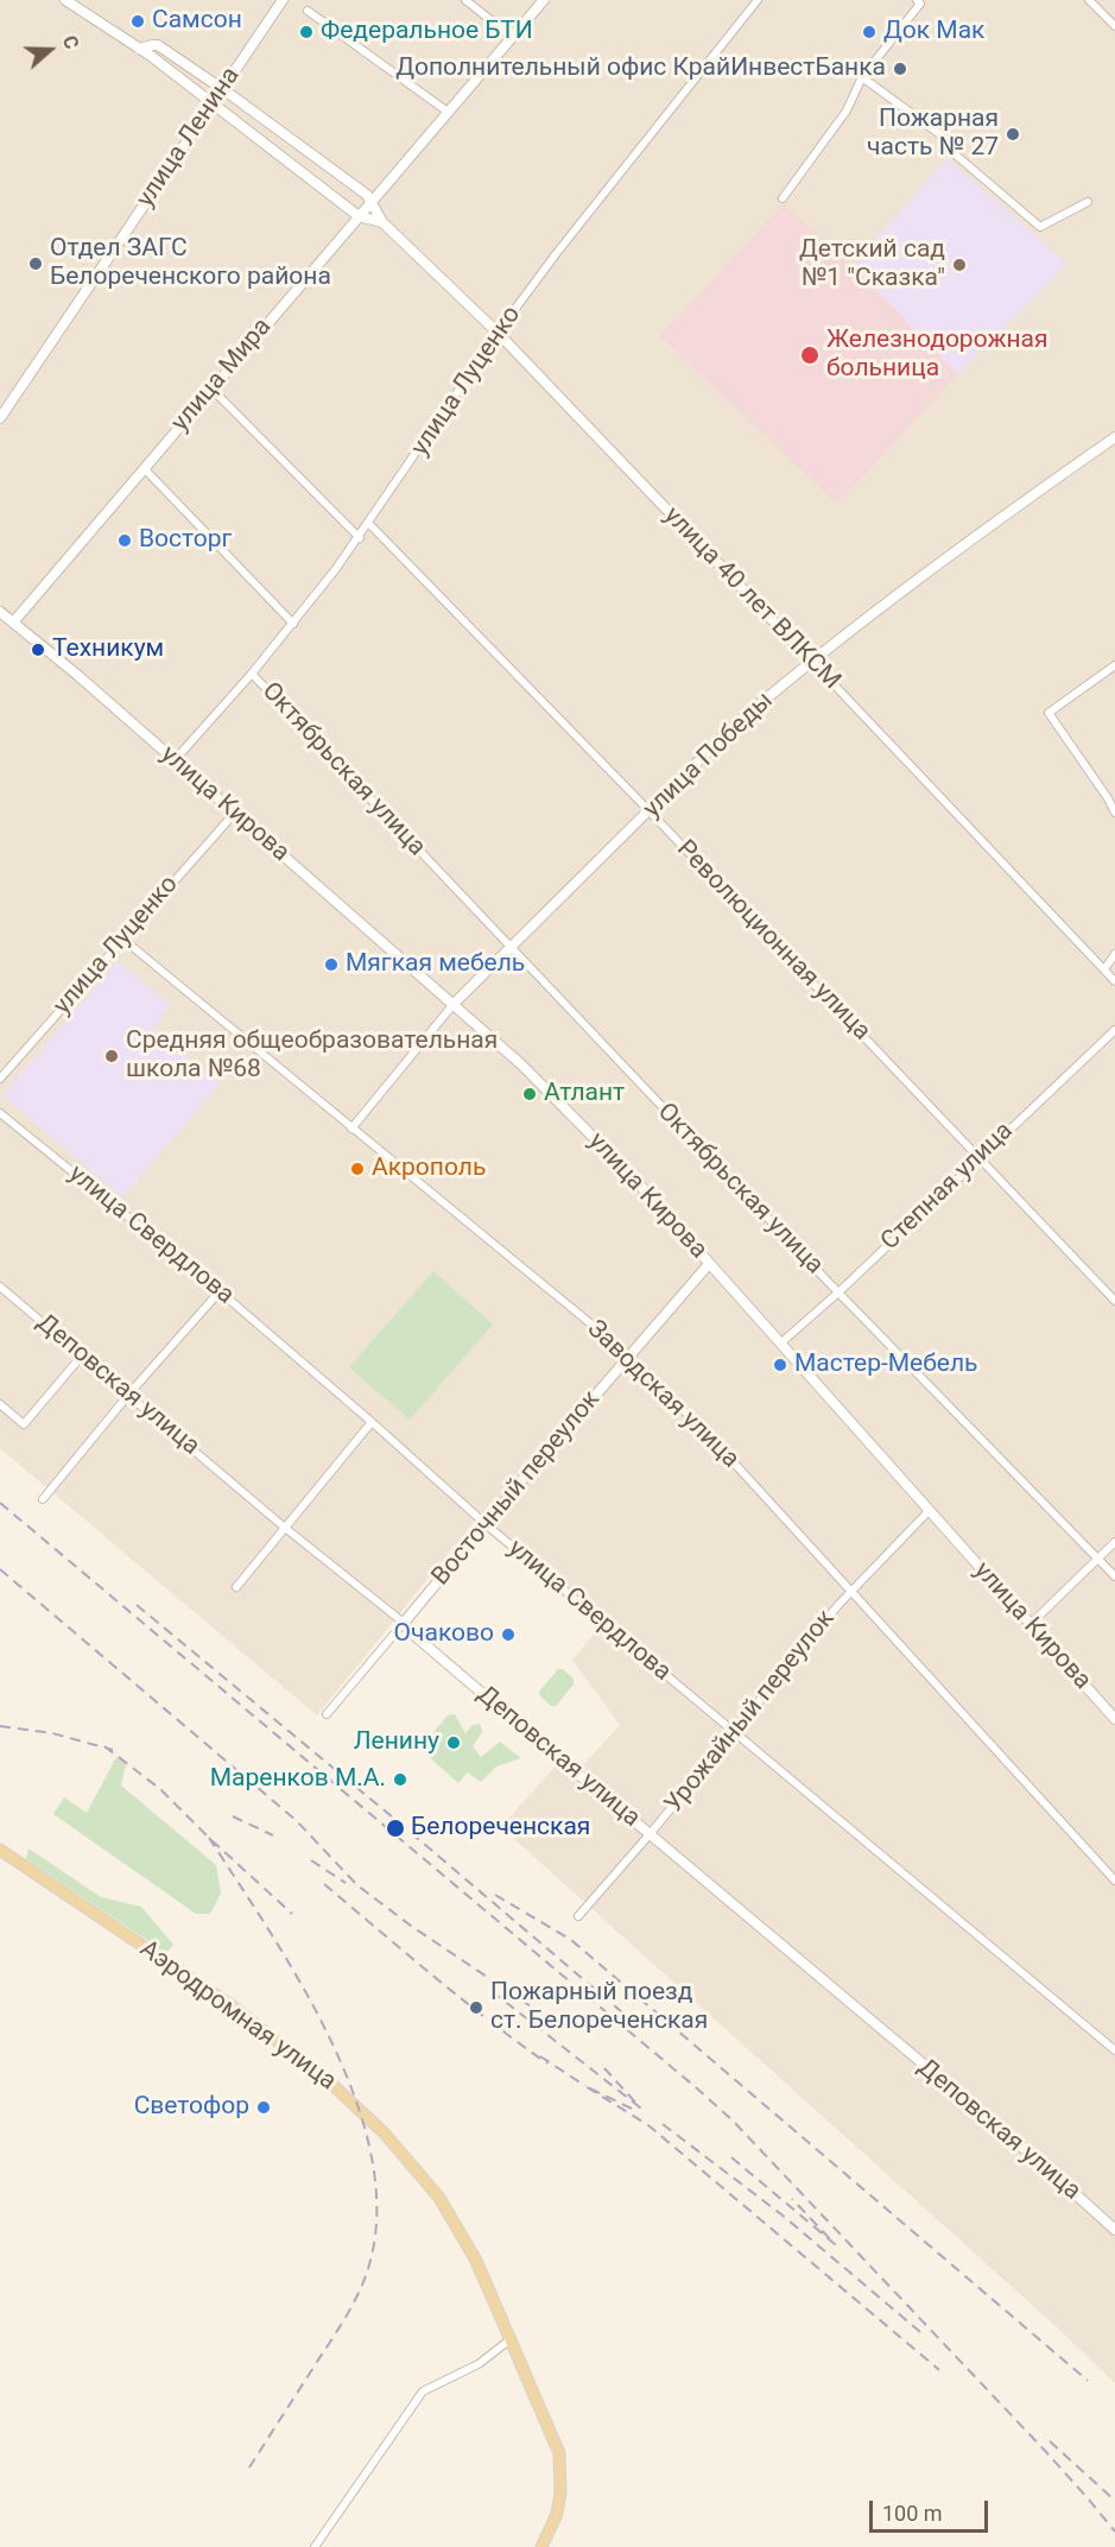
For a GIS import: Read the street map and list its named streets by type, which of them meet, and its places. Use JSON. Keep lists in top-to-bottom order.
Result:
{
  "streets": {
    "main road": ["Аэродромная улица"],
    "street": [
      "улица Ленина",
      "улица Мира",
      "улица Луценко",
      "улица 40 лет ВЛКСМ",
      "улица Победы",
      "Октябрьская улица",
      "улица Кирова",
      "Революционная улица",
      "Степная улица",
      "улица Свердлова",
      "Деповская улица",
      "Заводская улица",
      "Восточный переулок",
      "Урожайный переулок"
    ]
  },
  "crossings": [
    ["улица Ленина", "улица 40 лет ВЛКСМ"],
    ["улица Мира", "улица 40 лет ВЛКСМ"],
    ["улица Мира", "улица Кирова"],
    ["улица Луценко", "улица 40 лет ВЛКСМ"],
    ["улица Луценко", "Октябрьская улица"],
    ["улица Луценко", "улица Кирова"],
    ["улица Луценко", "Революционная улица"],
    ["улица Луценко", "Заводская улица"],
    ["улица 40 лет ВЛКСМ", "улица Победы"],
    ["улица Победы", "Октябрьская улица"],
    ["улица Победы", "улица Кирова"],
    ["улица Победы", "Революционная улица"],
    ["улица Победы", "Заводская улица"],
    ["Октябрьская улица", "Степная улица"],
    ["улица Кирова", "Степная улица"],
    ["улица Кирова", "Восточный переулок"],
    ["улица Кирова", "Урожайный переулок"],
    ["Революционная улица", "Степная улица"],
    ["улица Свердлова", "Восточный переулок"],
    ["улица Свердлова", "Урожайный переулок"],
    ["Деповская улица", "Восточный переулок"],
    ["Деповская улица", "Урожайный переулок"],
    ["Заводская улица", "Восточный переулок"],
    ["Заводская улица", "Урожайный переулок"]
  ],
  "places": [
    "Самсон",
    "Федеральное БТИ",
    "Док Мак",
    "Дополнительный офис КрайИнвестБанка",
    "Пожарная часть № 27",
    "Отдел ЗАГС Белореченского района",
    "Детский сад №1 \"Сказка\"",
    "Железнодорожная больница",
    "Восторг",
    "Техникум",
    "Мягкая мебель",
    "Средняя общеобразовательная школа №68",
    "Атлант",
    "Акрополь",
    "Мастер-Мебель",
    "Очаково",
    "Ленину",
    "Маренков М.А.",
    "Белореченская",
    "Пожарный поезд ст. Белореченская",
    "Светофор"
  ],
  "scale_bar": "100 m",
  "north": "right"
}
